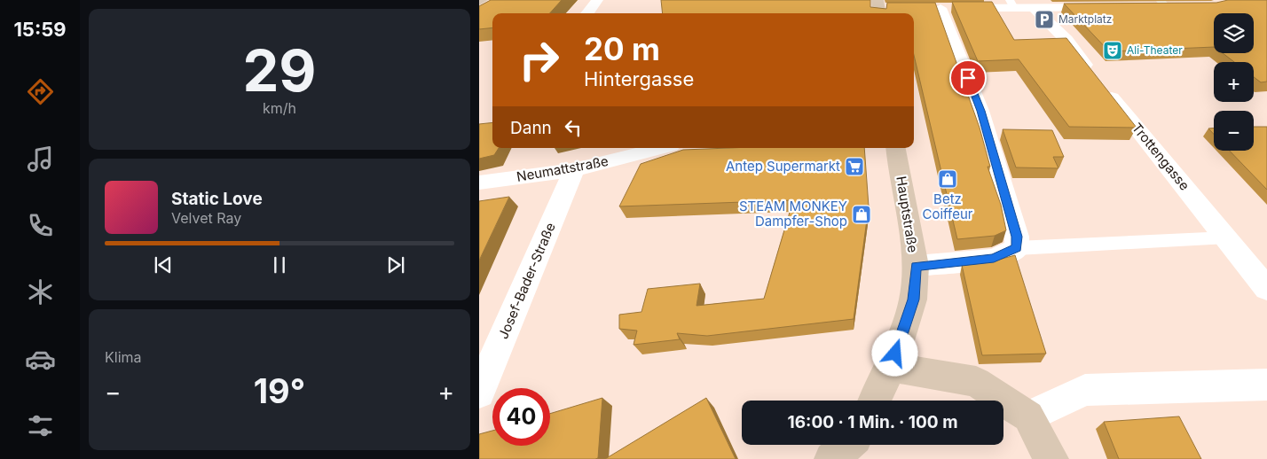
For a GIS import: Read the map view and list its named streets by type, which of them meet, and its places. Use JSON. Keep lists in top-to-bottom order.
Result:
{
  "streets": {
    "street": [
      "Trottengasse",
      "Neumattstraße",
      "Hauptstraße",
      "Josef-Bader-Straße"
    ]
  },
  "crossings": [
    ["Neumattstraße", "Josef-Bader-Straße"]
  ],
  "places": {
    "parking": ["Marktplatz"],
    "theatre": ["Ali-Theater"],
    "supermarket": ["Antep Supermarkt"],
    "shop": ["Betz Coiffeur", "STEAM MONKEY Dampfer-Shop"]
  },
  "page": {
    "tabs": "15:59",
    "tile": [
      ["29", "km/h"],
      "Klima"
    ],
    "map_buttons": ["+", "−"],
    "turn": ["20 m", "Hintergasse"],
    "then": "Dann",
    "song": ["Static Love", "Velvet Ray"],
    "heat": ["−", "19°", "+"],
    "limit": "40",
    "trip": "16:00 · 1 Min. · 100 m"
  }
}
